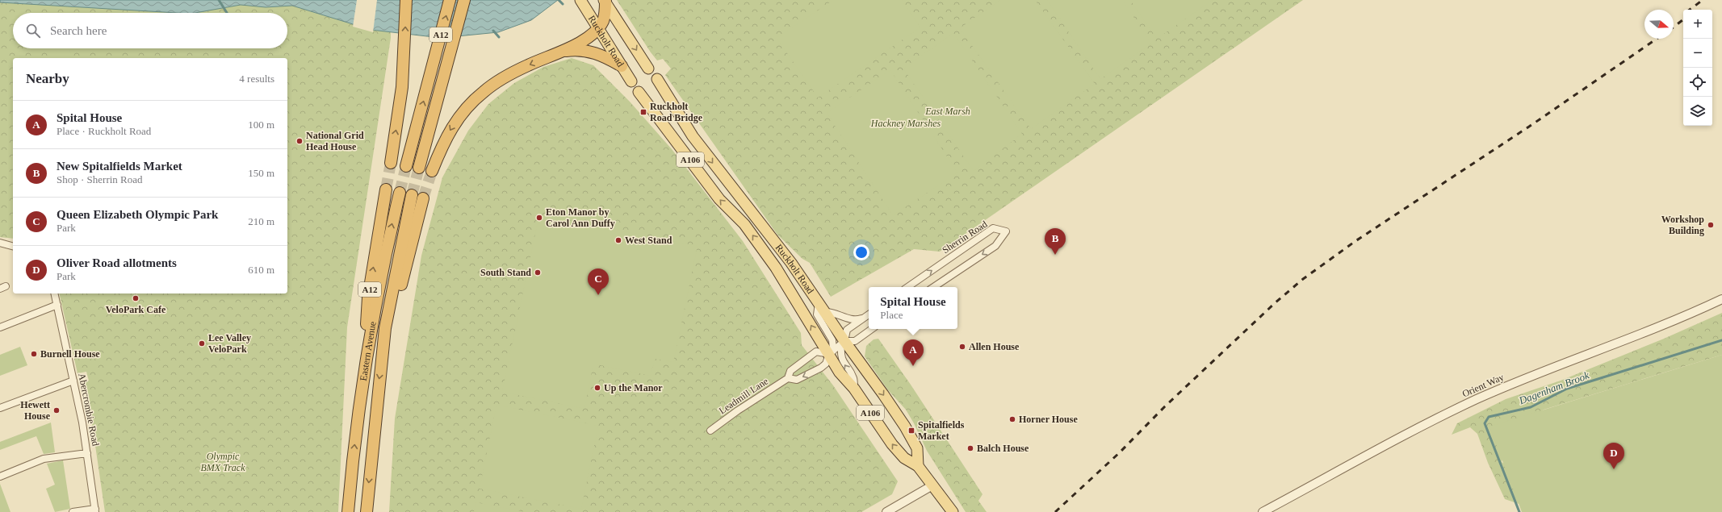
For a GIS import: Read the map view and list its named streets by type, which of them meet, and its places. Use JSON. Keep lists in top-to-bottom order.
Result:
{
  "streets": {
    "highway": ["A12", "Eastern Avenue"],
    "main road": ["Ruckholt Road", "A106"],
    "street": [
      "Sherrin Road",
      "Orient Way",
      "Leadmill Lane",
      "Abercrombie Road"
    ]
  },
  "crossings": [
    ["A12", "Eastern Avenue"],
    ["Ruckholt Road", "Leadmill Lane"]
  ],
  "water": ["Dagenham Brook"],
  "parks": ["East Marsh", "Hackney Marshes", "Olympic BMX Track"],
  "places": {
    "transit": ["Ruckholt Road Bridge", "Spitalfields Market"],
    "other": [
      "National Grid Head House",
      "Eton Manor by Carol Ann Duffy",
      "Workshop Building",
      "West Stand",
      "South Stand",
      "VeloPark Cafe",
      "Lee Valley VeloPark",
      "Allen House",
      "Burnell House",
      "Up the Manor",
      "Hewett House",
      "Horner House",
      "Balch House"
    ]
  },
  "north": "right",
  "page": {
    "map_buttons": ["+", "−"],
    "search": "Search here",
    "heading": ["Nearby", "4 results"],
    "list": [
      {
        "mark": "A",
        "name": "Spital House",
        "note": "Place · Ruckholt Road",
        "value": "100 m"
      },
      {
        "mark": "B",
        "name": "New Spitalfields Market",
        "note": "Shop · Sherrin Road",
        "value": "150 m"
      },
      {
        "mark": "C",
        "name": "Queen Elizabeth Olympic Park",
        "note": "Park",
        "value": "210 m"
      },
      {
        "mark": "D",
        "name": "Oliver Road allotments",
        "note": "Park",
        "value": "610 m"
      }
    ],
    "pins": [
      "B",
      "C",
      "A",
      "D"
    ],
    "popup": ["Spital House", "Place"]
  }
}
